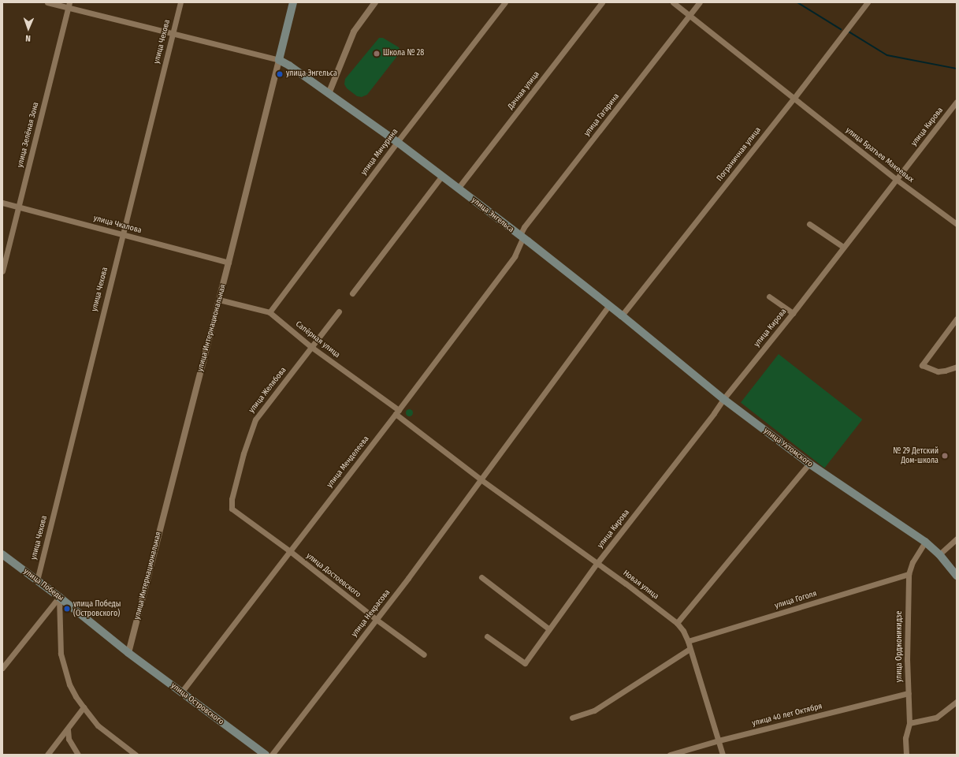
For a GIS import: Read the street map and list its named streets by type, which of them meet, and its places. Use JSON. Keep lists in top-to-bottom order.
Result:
{
  "streets": {
    "main road": [
      "улица Энгельса",
      "улица Интернациональная",
      "улица Ухтомского",
      "улица Победы",
      "улица Островского"
    ],
    "street": [
      "улица Чехова",
      "Дачная улица",
      "улица Гагарина",
      "улица Кирова",
      "улица Зелёная Зона",
      "улица Мичурина",
      "Пограничная улица",
      "улица Братьев Макеевых",
      "улица Чкалова",
      "Сапёрная улица",
      "улица Желябова",
      "улица Менделеева",
      "улица Достоевского",
      "Новая улица",
      "улица Гоголя",
      "улица Некрасова",
      "улица Орджоникидзе",
      "улица 40 лет Октября"
    ]
  },
  "crossings": [
    ["улица Чехова", "улица Энгельса"],
    ["улица Чехова", "улица Чкалова"],
    ["улица Чехова", "улица Победы"],
    ["Дачная улица", "улица Энгельса"],
    ["улица Гагарина", "улица Братьев Макеевых"],
    ["улица Гагарина", "улица Энгельса"],
    ["улица Гагарина", "улица Менделеева"],
    ["улица Кирова", "улица Братьев Макеевых"],
    ["улица Кирова", "улица Ухтомского"],
    ["улица Кирова", "Новая улица"],
    ["улица Зелёная Зона", "улица Энгельса"],
    ["улица Зелёная Зона", "улица Чкалова"],
    ["улица Мичурина", "улица Энгельса"],
    ["улица Мичурина", "Сапёрная улица"],
    ["Пограничная улица", "улица Братьев Макеевых"],
    ["Пограничная улица", "улица Энгельса"],
    ["Пограничная улица", "улица Ухтомского"],
    ["улица Энгельса", "улица Интернациональная"],
    ["улица Энгельса", "улица Ухтомского"],
    ["улица Энгельса", "улица Менделеева"],
    ["улица Энгельса", "улица Некрасова"],
    ["улица Чкалова", "улица Интернациональная"],
    ["улица Интернациональная", "Сапёрная улица"],
    ["улица Интернациональная", "улица Победы"],
    ["улица Интернациональная", "улица Островского"],
    ["Сапёрная улица", "улица Желябова"],
    ["Сапёрная улица", "улица Менделеева"],
    ["Сапёрная улица", "Новая улица"],
    ["Сапёрная улица", "улица Некрасова"],
    ["улица Желябова", "улица Достоевского"],
    ["улица Ухтомского", "улица Орджоникидзе"],
    ["улица Менделеева", "улица Достоевского"],
    ["улица Менделеева", "улица Островского"],
    ["улица Достоевского", "улица Некрасова"],
    ["улица Победы", "улица Островского"],
    ["Новая улица", "улица Гоголя"],
    ["Новая улица", "улица Некрасова"],
    ["Новая улица", "улица 40 лет Октября"],
    ["улица Гоголя", "улица Орджоникидзе"],
    ["улица Орджоникидзе", "улица 40 лет Октября"]
  ],
  "places": [
    "Школа № 28",
    "улица Энгельса",
    "№ 29 Детский Дом-школа",
    "улица Победы (Островского)"
  ],
  "north": "bottom"
}
